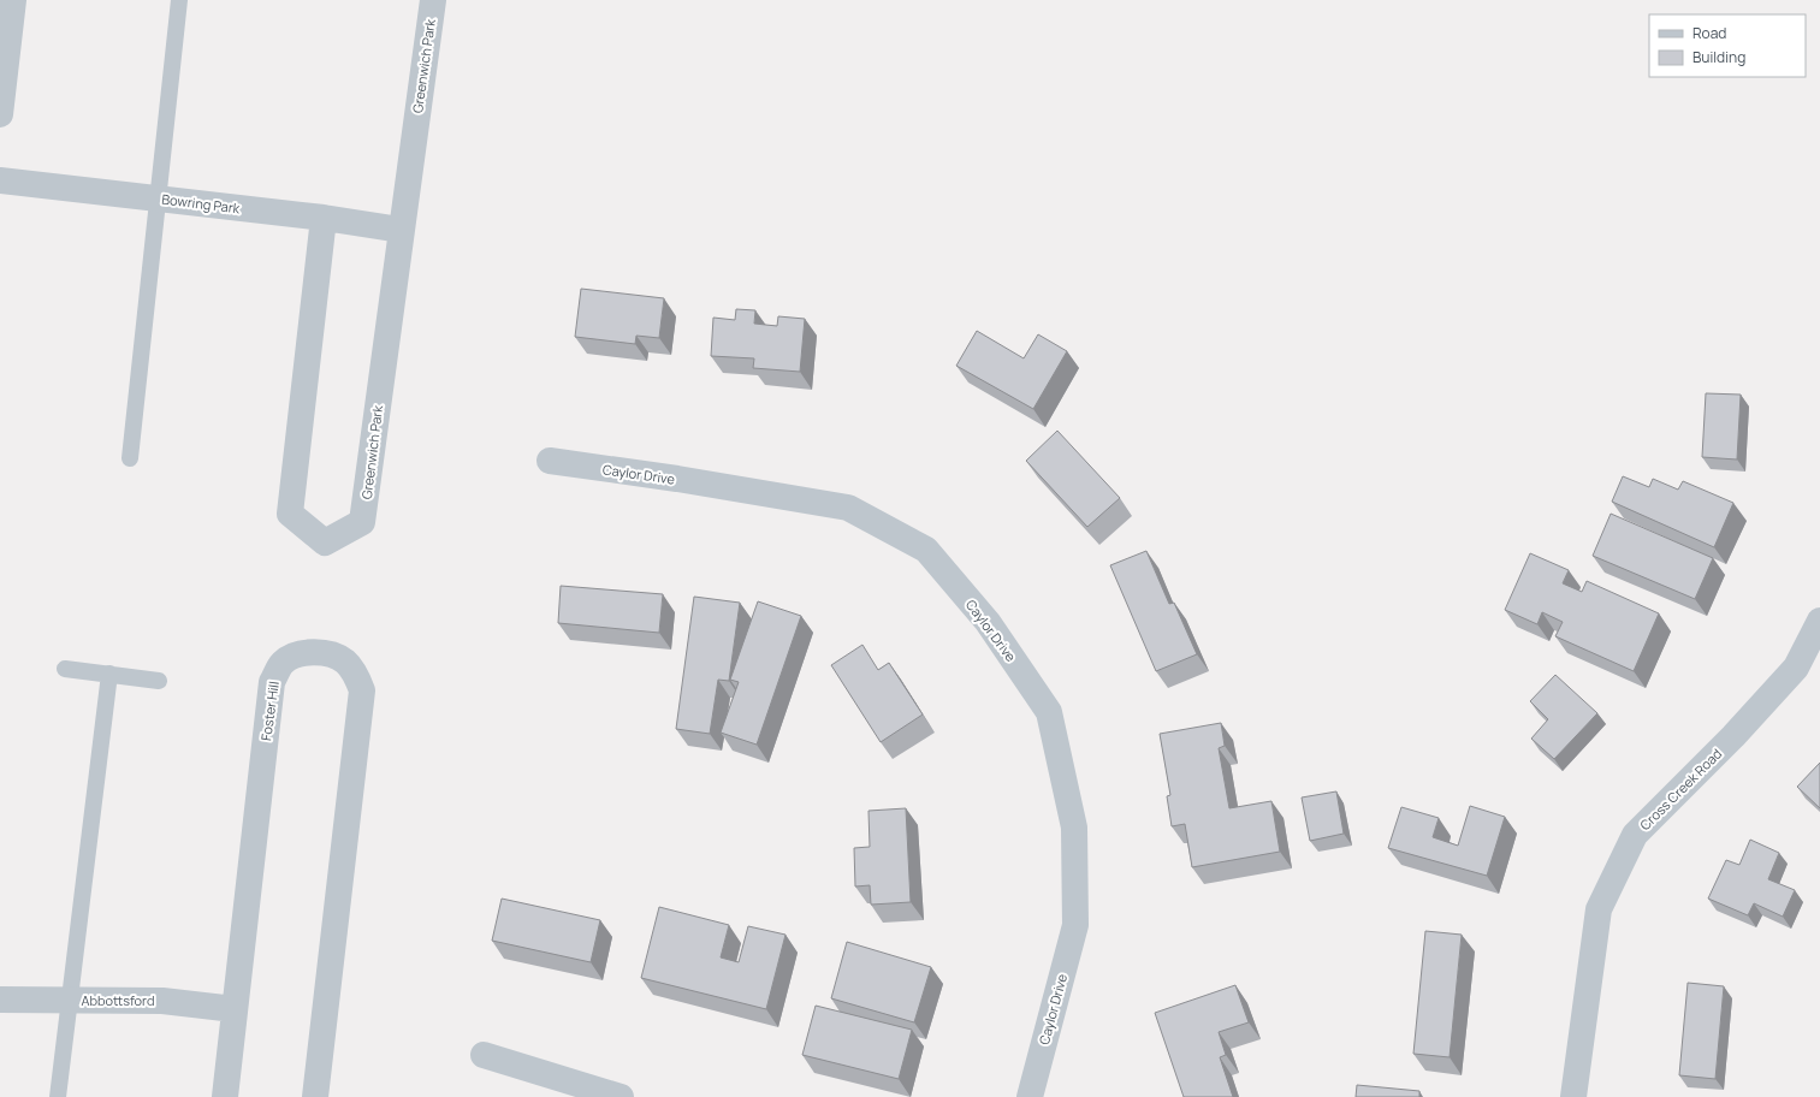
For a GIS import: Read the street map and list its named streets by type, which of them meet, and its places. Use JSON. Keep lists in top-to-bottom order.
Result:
{
  "streets": {
    "street": [
      "Greenwich Park",
      "Bowring Park",
      "Caylor Drive",
      "Foster Hill",
      "Cross Creek Road",
      "Abbottsford"
    ]
  },
  "crossings": [
    ["Greenwich Park", "Bowring Park"],
    ["Foster Hill", "Abbottsford"]
  ],
  "legend": ["Road", "Building"]
}
